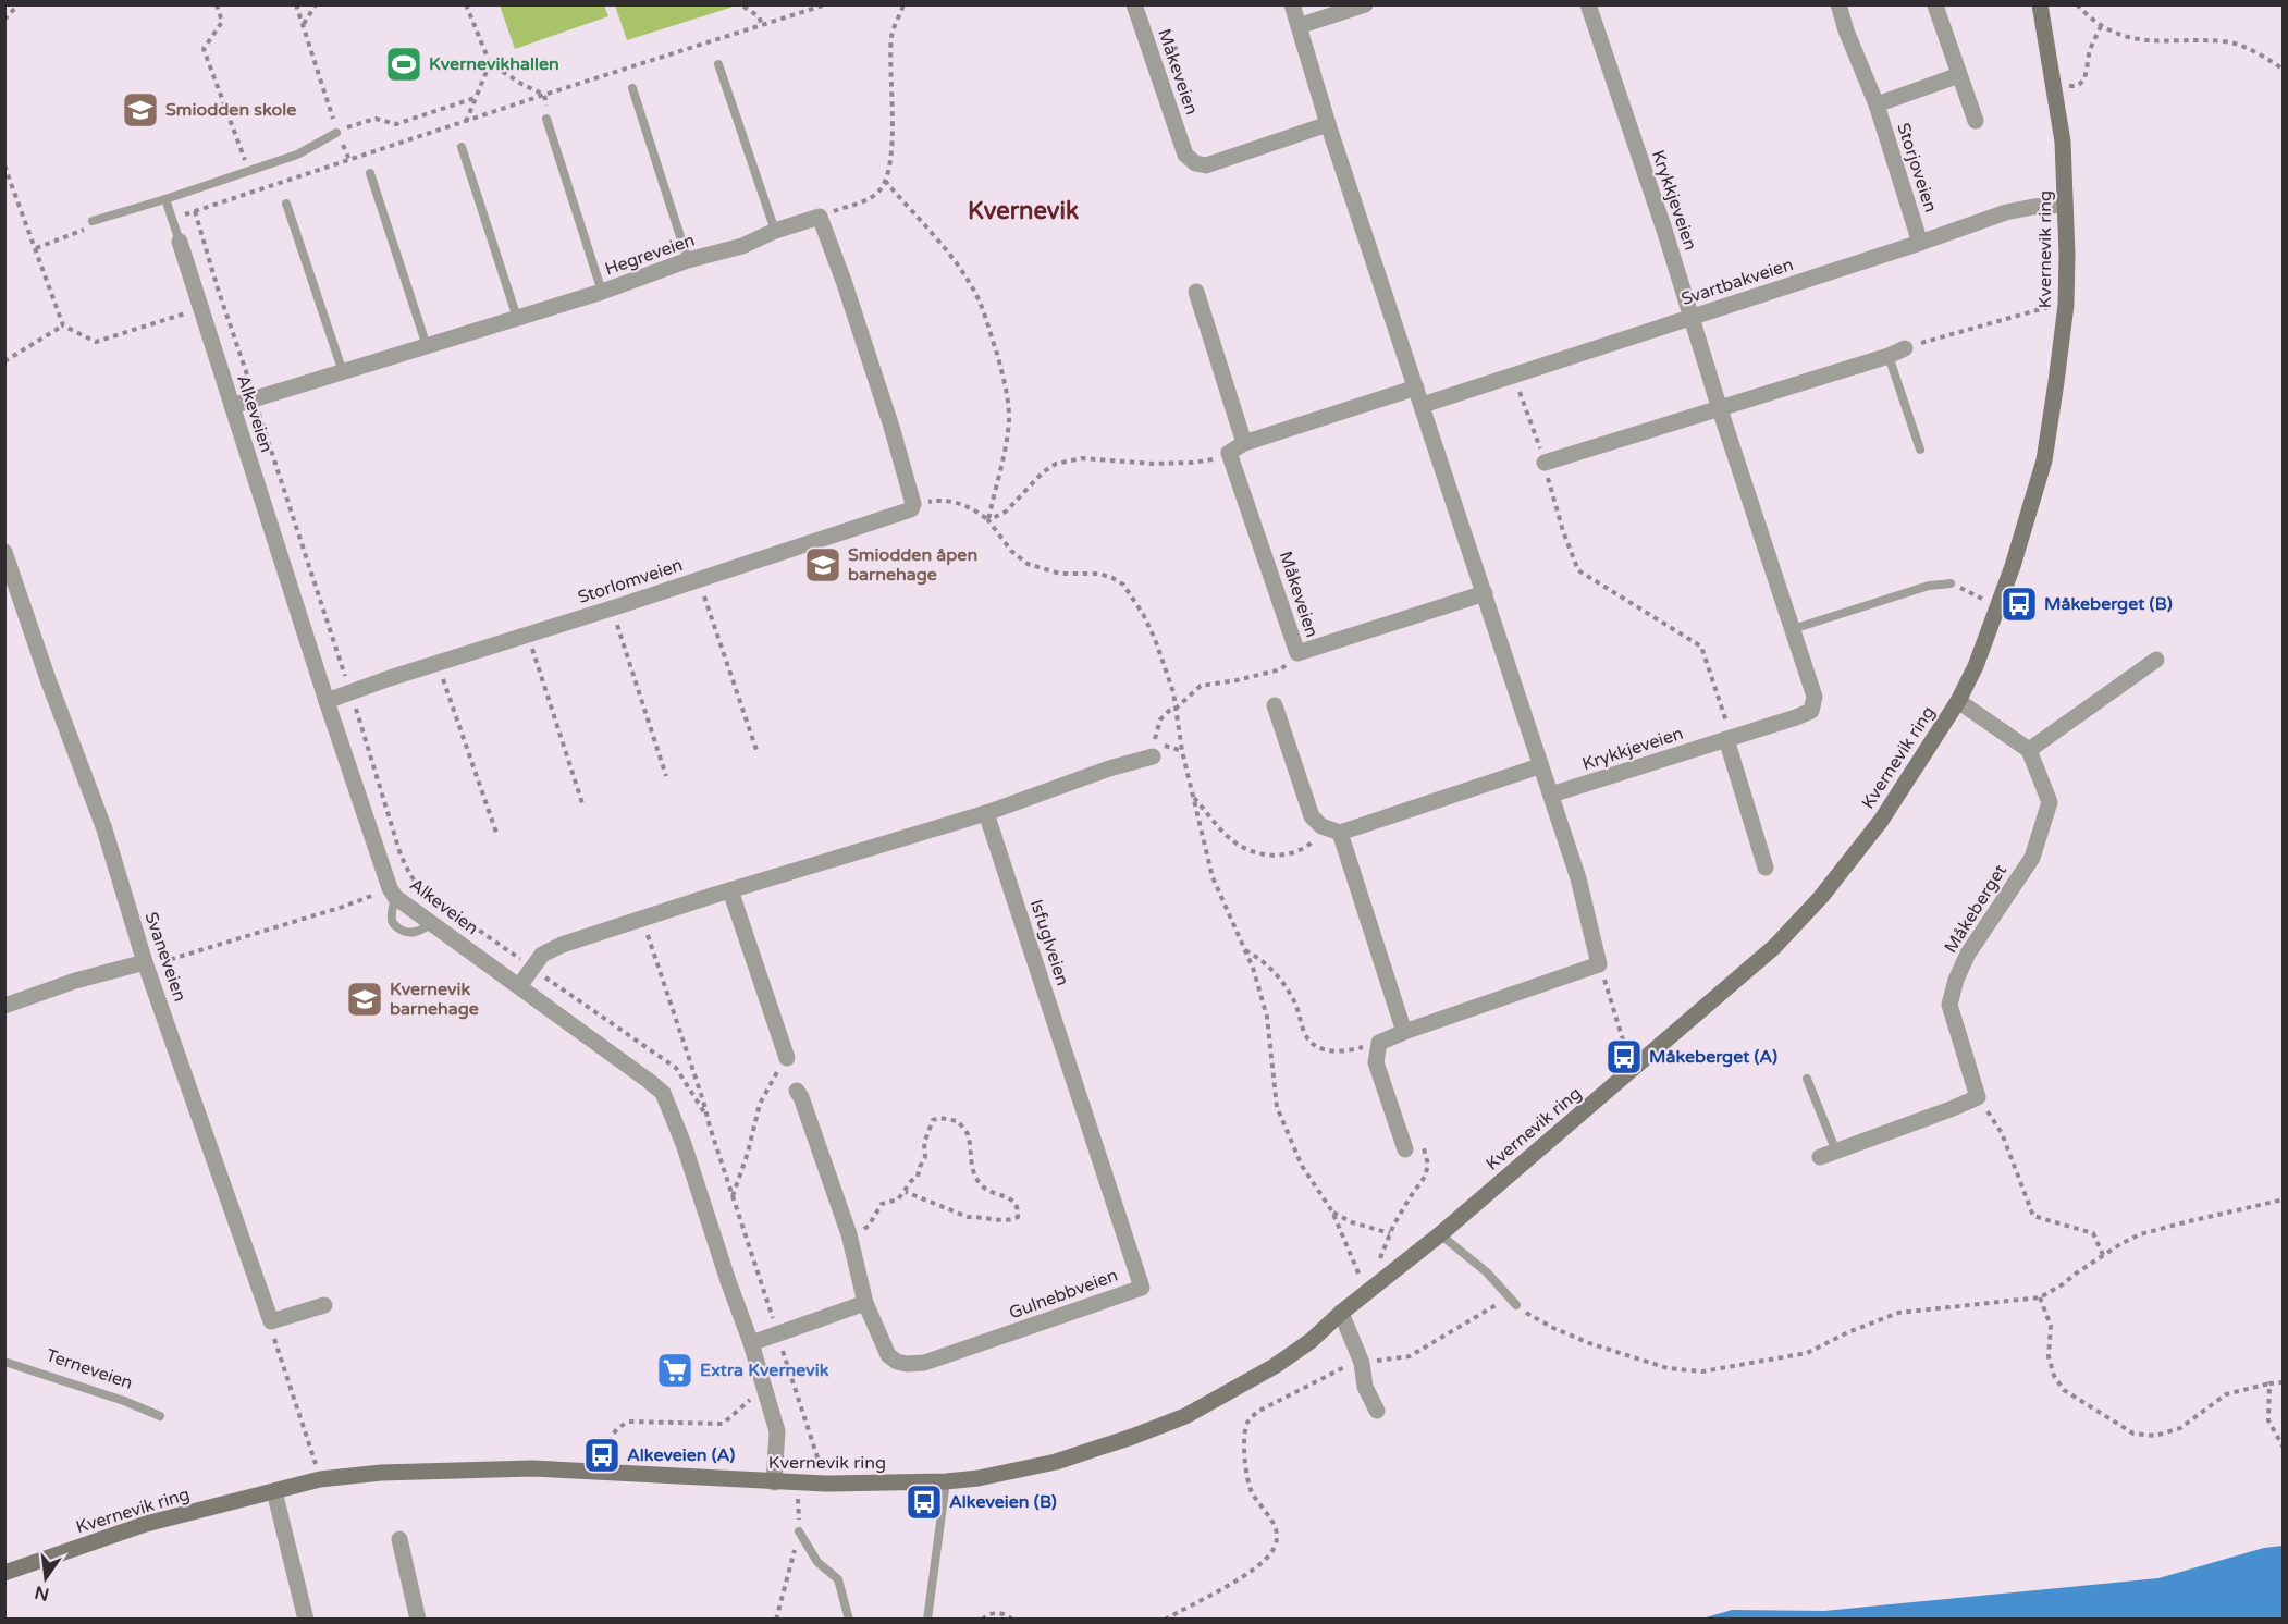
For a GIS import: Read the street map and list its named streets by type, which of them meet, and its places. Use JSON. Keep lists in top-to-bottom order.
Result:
{
  "streets": {
    "main road": ["Kvernevik ring"],
    "street": [
      "Måkeveien",
      "Storjoveien",
      "Krykkjeveien",
      "Hegreveien",
      "Svartbakveien",
      "Alkeveien",
      "Storlomveien",
      "Måkeberget",
      "Isfuglveien",
      "Svaneveien",
      "Gulnebbveien"
    ],
    "lane": ["Terneveien"]
  },
  "crossings": [
    ["Storjoveien", "Svartbakveien"],
    ["Krykkjeveien", "Svartbakveien"],
    ["Kvernevik ring", "Svartbakveien"],
    ["Kvernevik ring", "Alkeveien"],
    ["Hegreveien", "Alkeveien"],
    ["Alkeveien", "Storlomveien"],
    ["Isfuglveien", "Gulnebbveien"]
  ],
  "districts": ["Kvernevik"],
  "places": {
    "sports": ["Kvernevikhallen"],
    "school or university": ["Smiodden skole", "Smiodden åpen barnehage", "Kvernevik barnehage"],
    "bus stop": [
      "Måkeberget (B)",
      "Måkeberget (A)",
      "Alkeveien (A)",
      "Alkeveien (B)"
    ],
    "supermarket": ["Extra Kvernevik"]
  },
  "north": "bottom"
}
